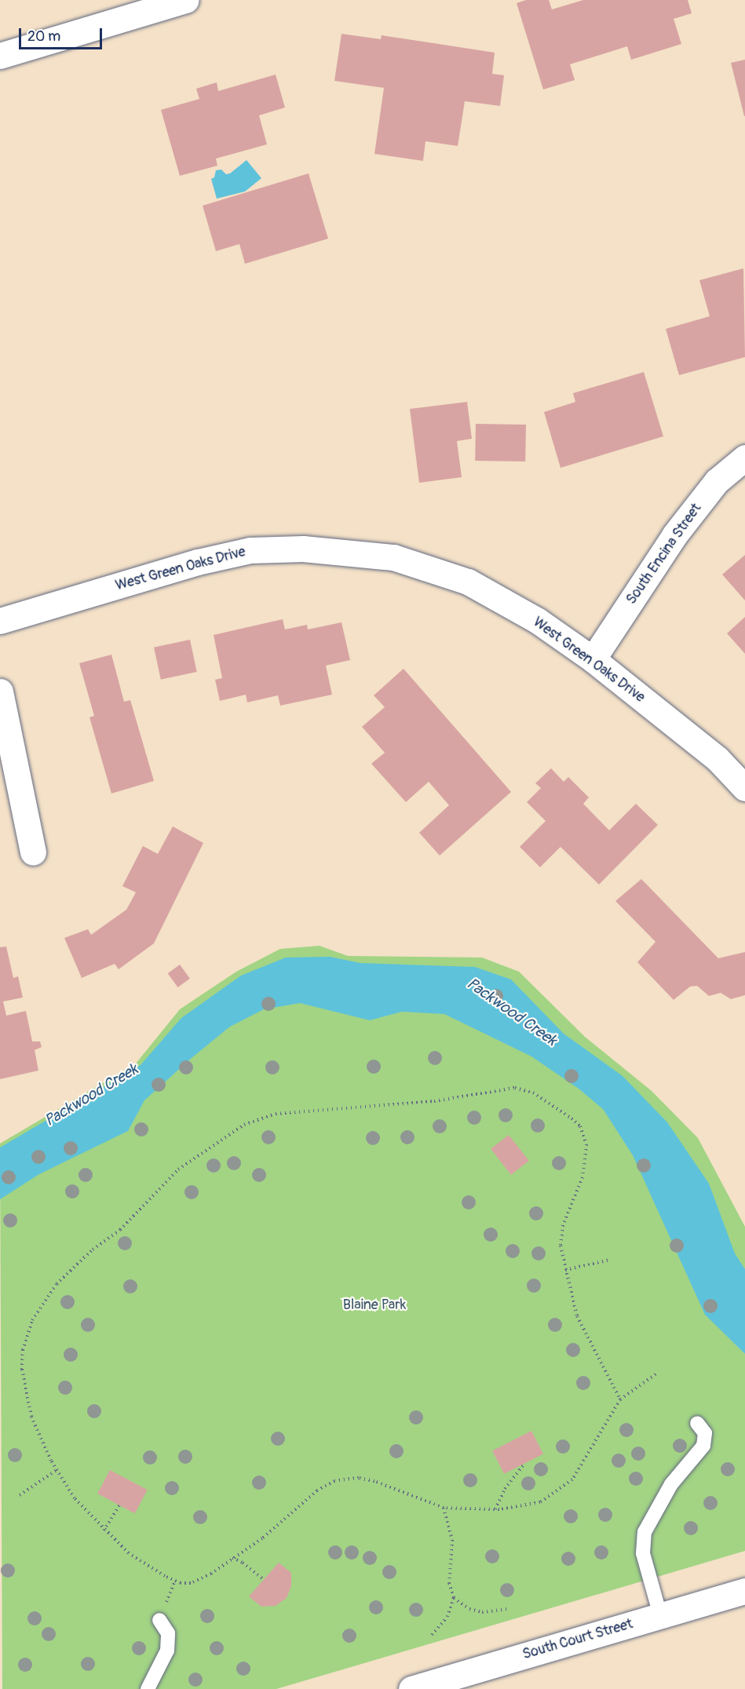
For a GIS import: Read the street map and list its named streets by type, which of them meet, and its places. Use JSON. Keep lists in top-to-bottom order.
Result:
{
  "streets": {
    "street": ["South Encina Street", "West Green Oaks Drive", "South Court Street"]
  },
  "crossings": [
    ["South Encina Street", "West Green Oaks Drive"]
  ],
  "water": ["Packwood Creek"],
  "parks": ["Blaine Park"],
  "scale_bar": "20 m"
}
